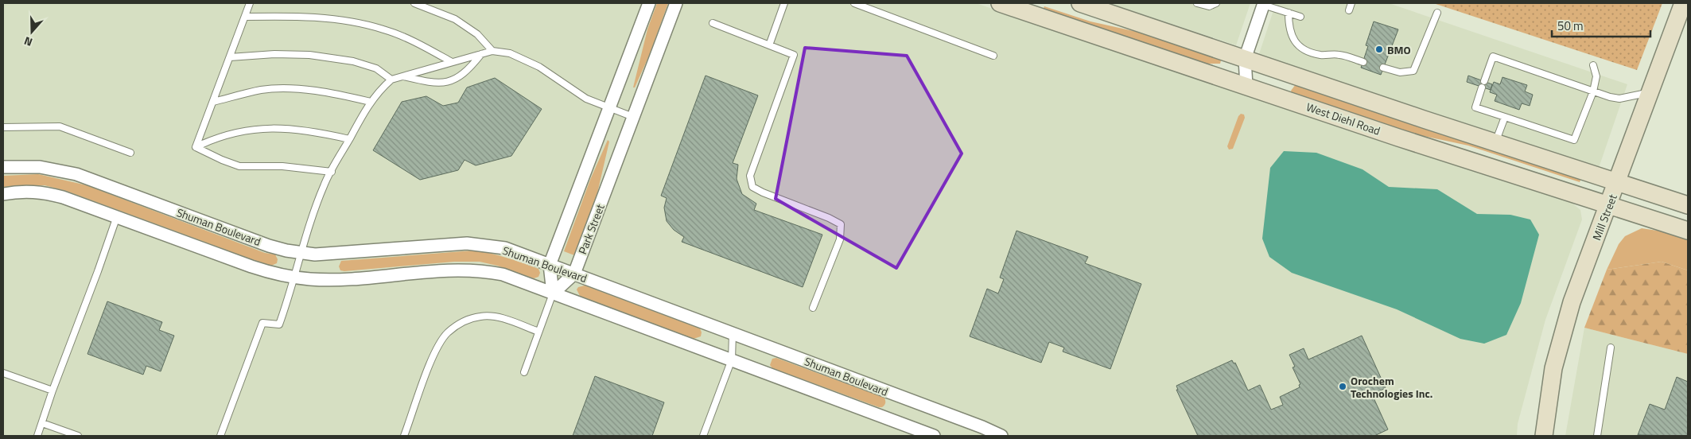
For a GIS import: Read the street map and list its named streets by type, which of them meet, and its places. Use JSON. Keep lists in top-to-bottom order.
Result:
{
  "streets": {
    "street": [
      "West Diehl Road",
      "Mill Street",
      "Shuman Boulevard",
      "Park Street"
    ]
  },
  "crossings": [
    ["West Diehl Road", "Mill Street"],
    ["Shuman Boulevard", "Park Street"]
  ],
  "places": ["BMO", "Orochem Technologies Inc."],
  "scale_bar": "50 m",
  "north": "bottom"
}
